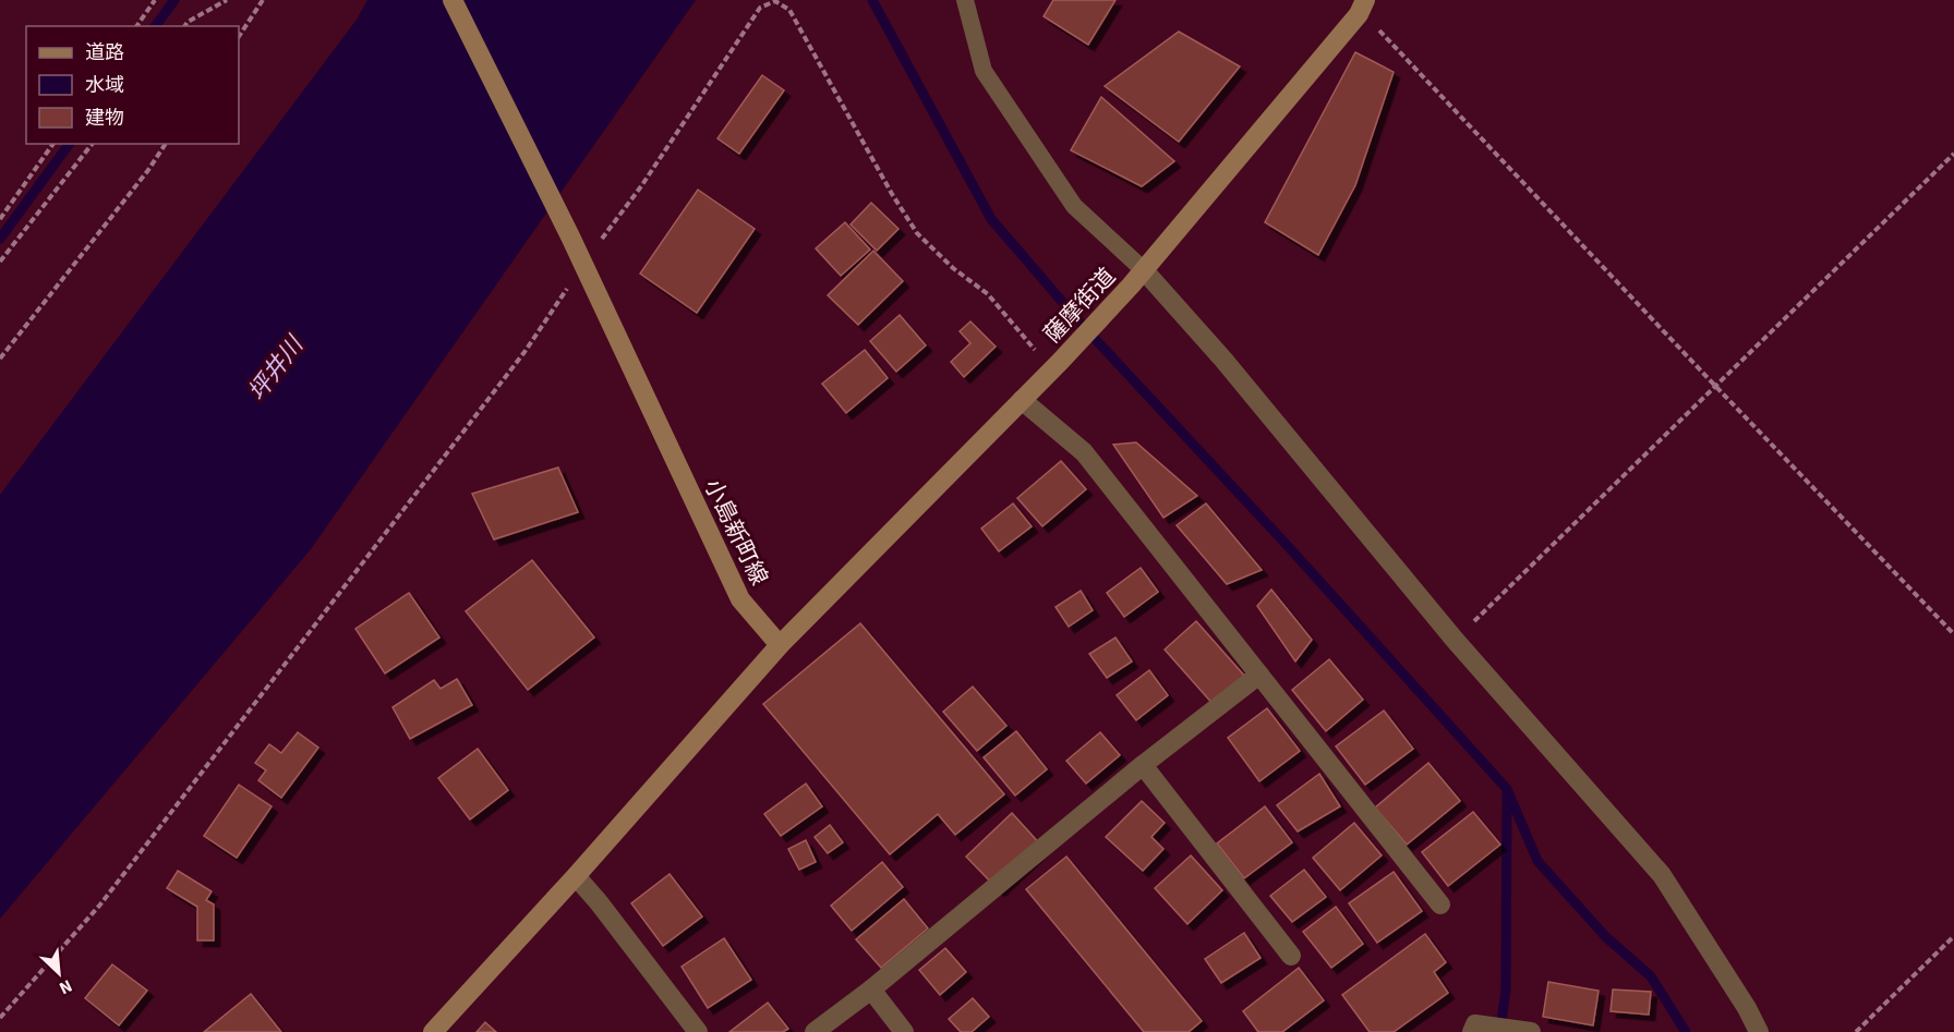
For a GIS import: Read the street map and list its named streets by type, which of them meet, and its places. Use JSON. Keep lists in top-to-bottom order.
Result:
{
  "streets": {
    "main road": ["薩摩街道", "小島新町線"]
  },
  "crossings": [
    ["薩摩街道", "小島新町線"]
  ],
  "water": ["坪井川"],
  "legend": ["道路", "水域", "建物"],
  "north": "bottom right"
}
